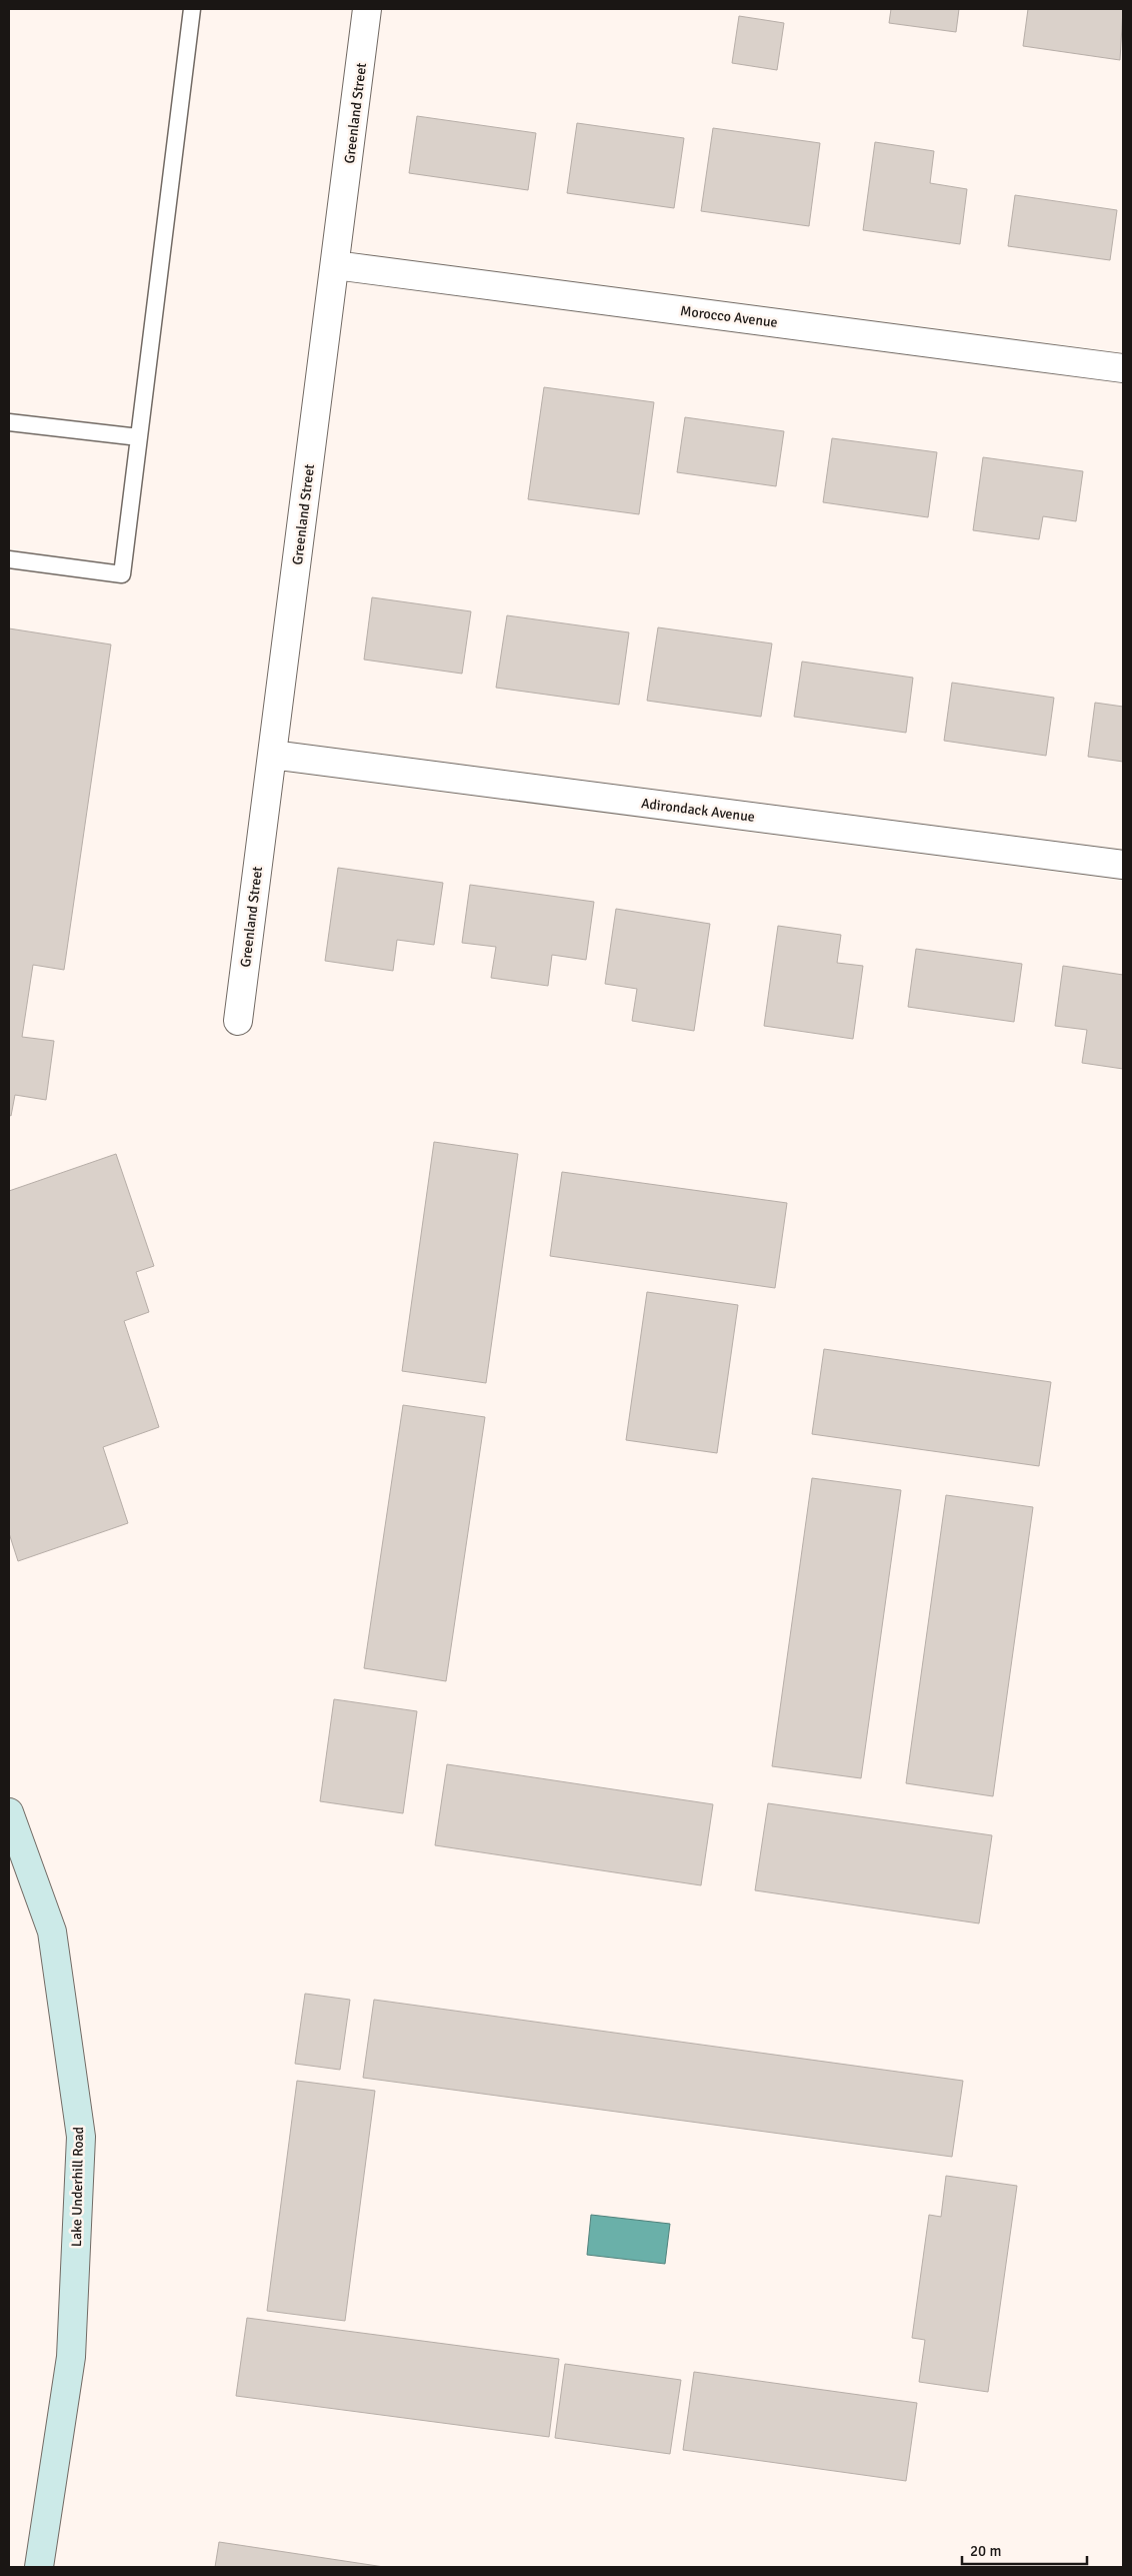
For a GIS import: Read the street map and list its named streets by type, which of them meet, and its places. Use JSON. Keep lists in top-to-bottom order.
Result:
{
  "streets": {
    "main road": ["Lake Underhill Road"],
    "street": ["Greenland Street", "Morocco Avenue", "Adirondack Avenue"]
  },
  "crossings": [
    ["Greenland Street", "Morocco Avenue"],
    ["Greenland Street", "Adirondack Avenue"]
  ],
  "scale_bar": "20 m"
}
